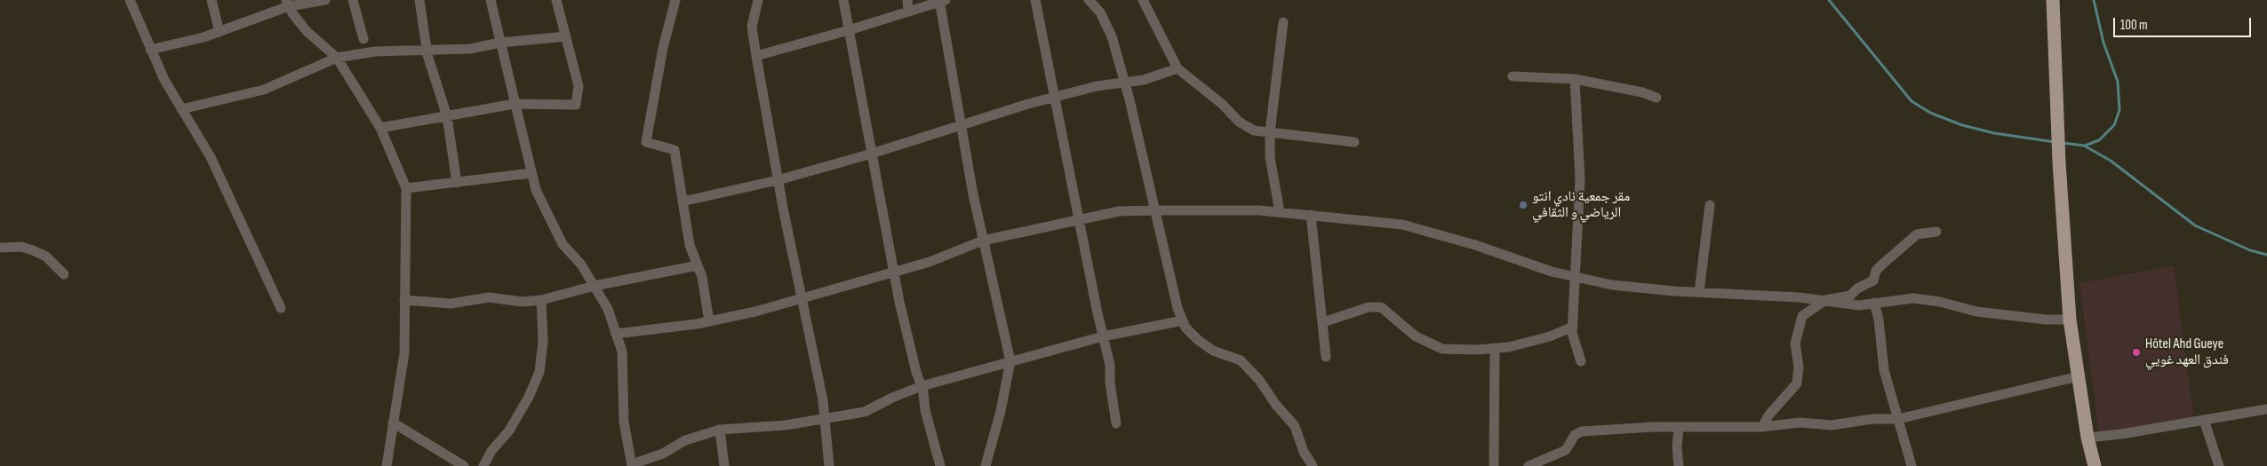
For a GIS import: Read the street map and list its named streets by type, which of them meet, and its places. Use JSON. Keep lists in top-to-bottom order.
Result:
{
  "places": ["مقر جمعية نادي انتو الرياضي و الثقافي", "Hôtel Ahd Gueye فندق العهد غويي"],
  "scale_bar": "100 m"
}
